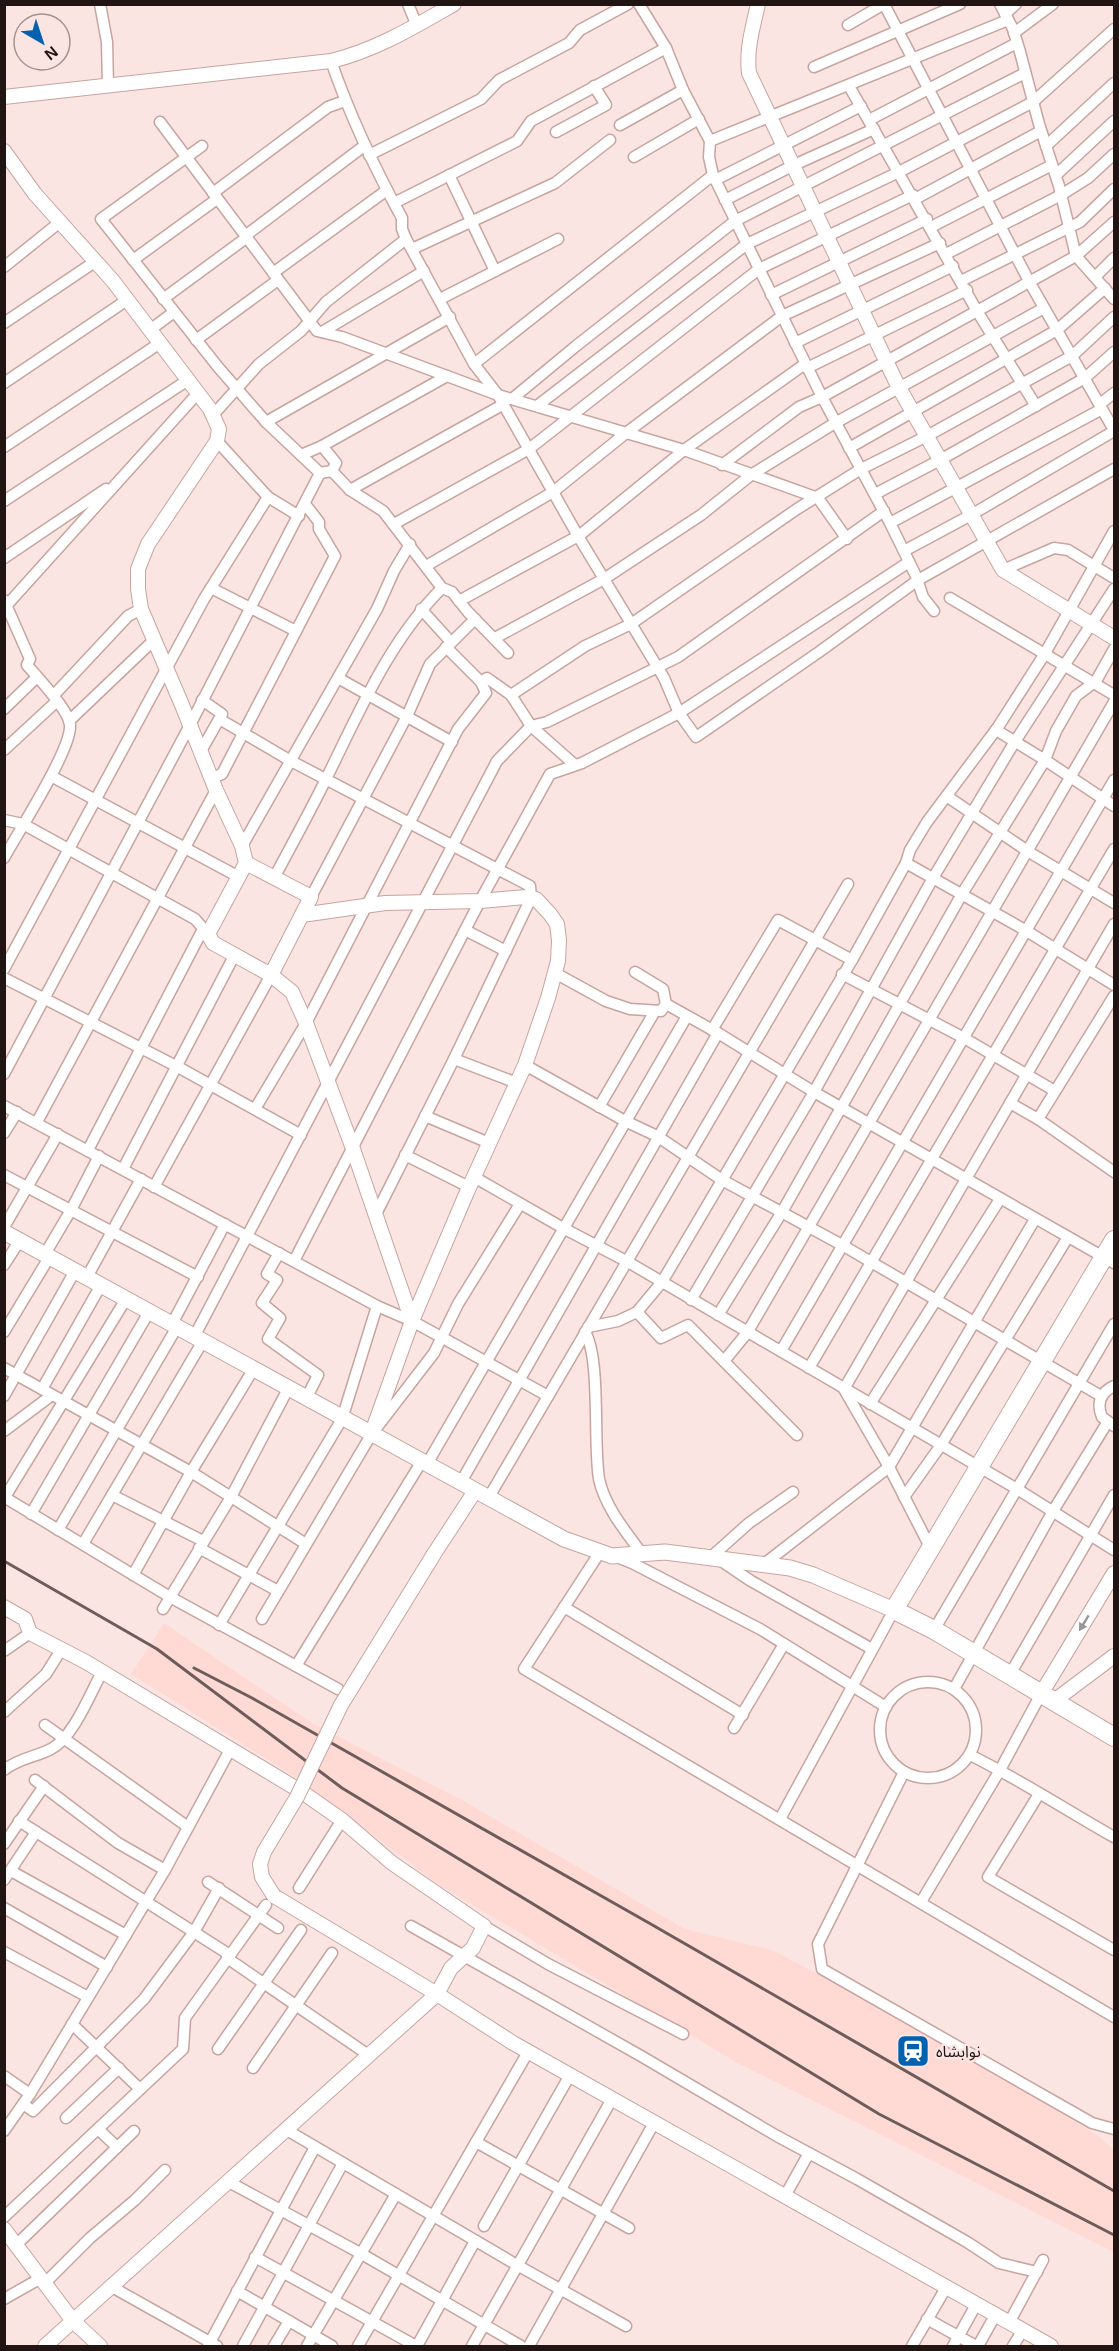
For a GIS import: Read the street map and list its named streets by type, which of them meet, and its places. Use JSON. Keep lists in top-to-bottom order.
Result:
{
  "places": {
    "station": ["نوابشاہ"]
  },
  "north": "bottom right"
}
